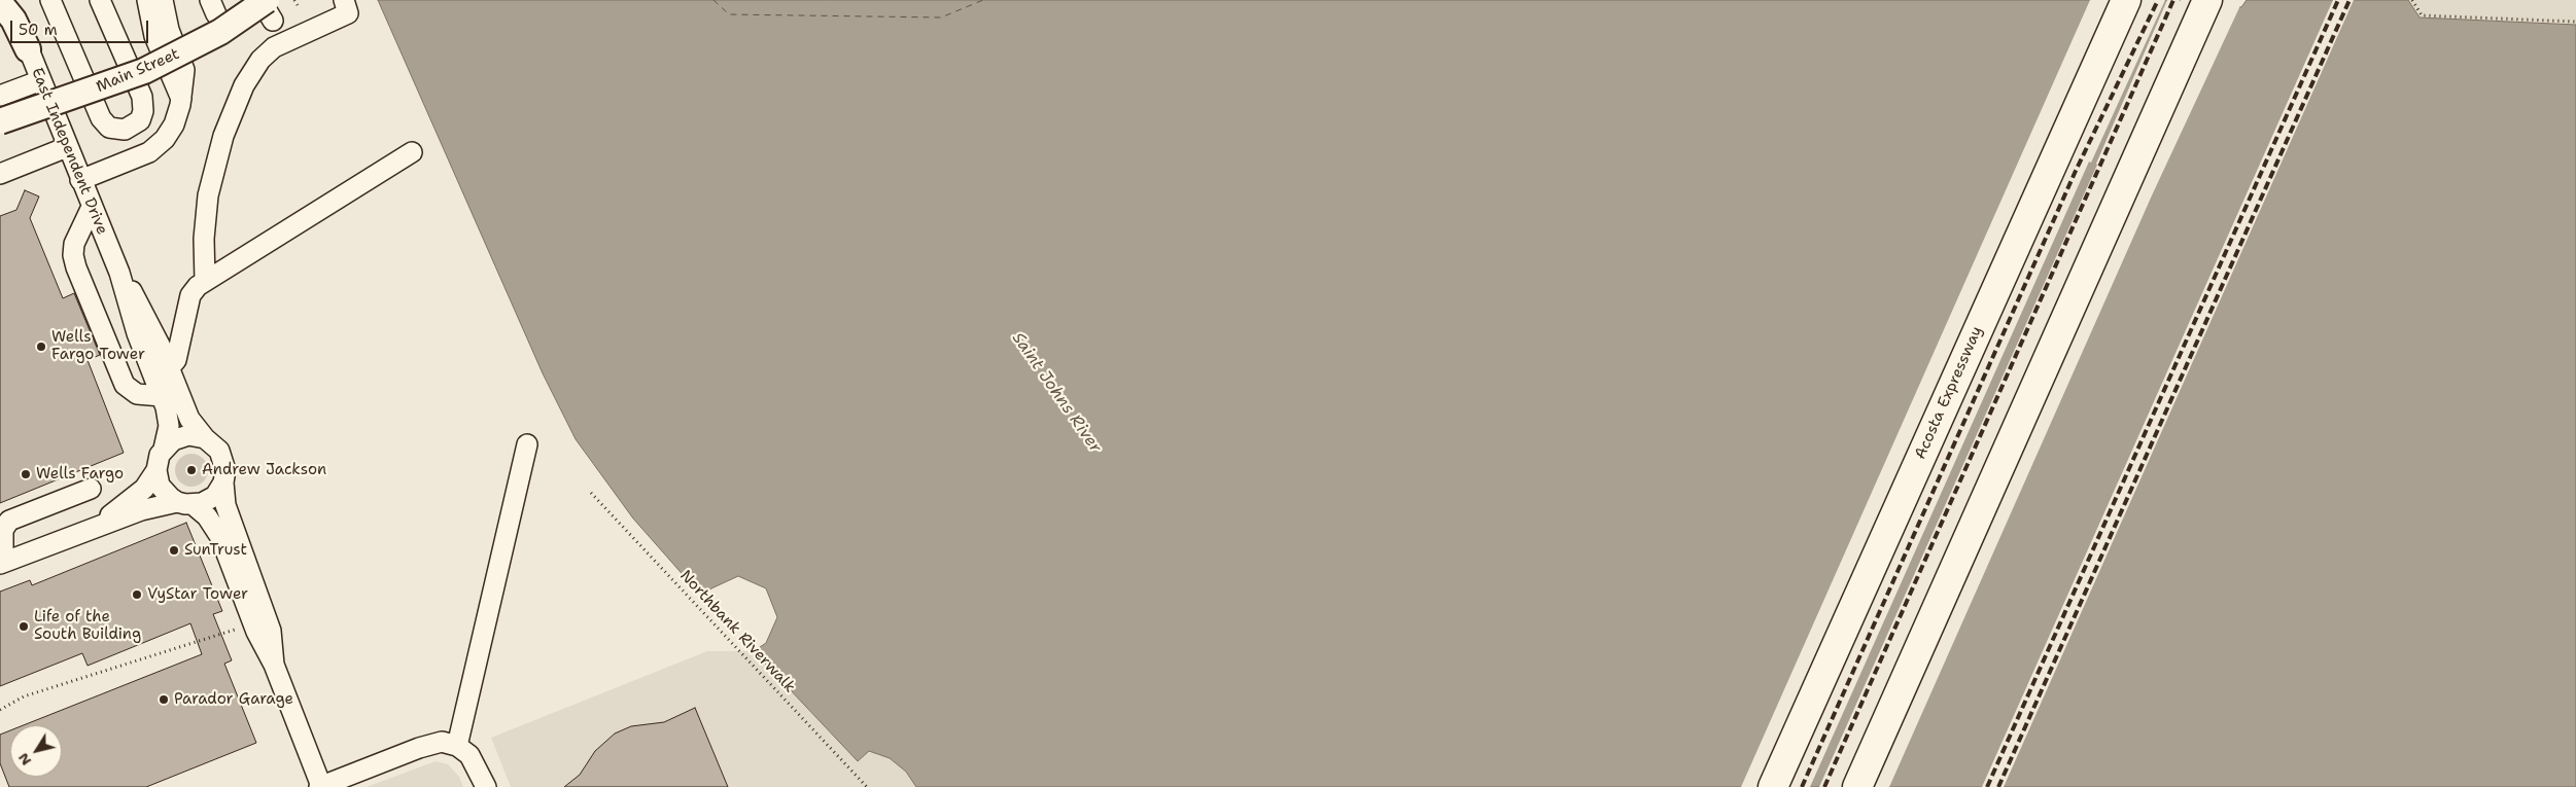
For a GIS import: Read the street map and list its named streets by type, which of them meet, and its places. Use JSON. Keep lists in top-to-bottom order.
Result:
{
  "streets": {
    "highway": ["Acosta Expressway"],
    "main road": ["Main Street"],
    "street": ["East Independent Drive"],
    "path": ["Northbank Riverwalk"]
  },
  "water": ["Saint Johns River"],
  "places": [
    "Wells Fargo Tower",
    "Andrew Jackson",
    "Wells Fargo",
    "SunTrust",
    "VyStar Tower",
    "Life of the South Building",
    "Parador Garage"
  ],
  "scale_bar": "50 m",
  "north": "bottom left"
}
